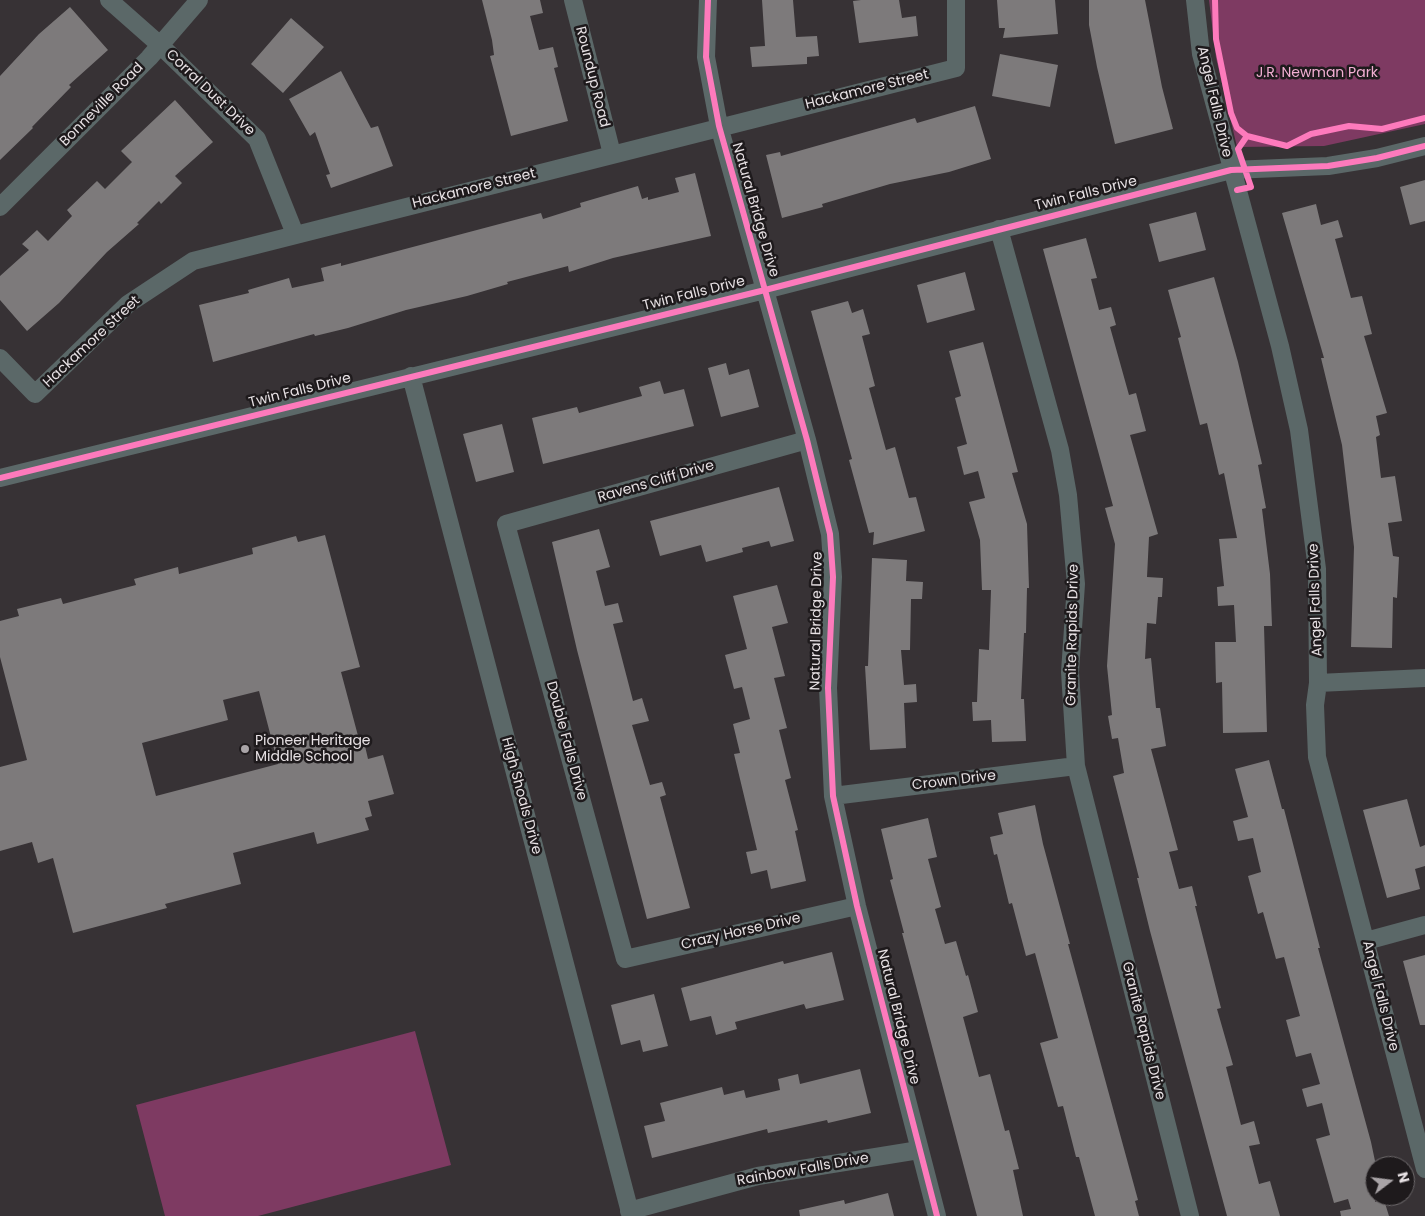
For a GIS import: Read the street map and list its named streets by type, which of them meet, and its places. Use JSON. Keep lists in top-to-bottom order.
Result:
{
  "streets": {
    "street": [
      "Roundup Road",
      "Hackamore Street",
      "Corral Dust Drive",
      "Angel Falls Drive",
      "Bonneville Road",
      "Twin Falls Drive",
      "Natural Bridge Drive",
      "Ravens Cliff Drive",
      "Granite Rapids Drive",
      "Double Falls Drive",
      "Crown Drive",
      "High Shoals Drive",
      "Crazy Horse Drive",
      "Rainbow Falls Drive"
    ]
  },
  "crossings": [
    ["Roundup Road", "Hackamore Street"],
    ["Hackamore Street", "Corral Dust Drive"],
    ["Hackamore Street", "Natural Bridge Drive"],
    ["Corral Dust Drive", "Bonneville Road"],
    ["Angel Falls Drive", "Twin Falls Drive"],
    ["Twin Falls Drive", "Natural Bridge Drive"],
    ["Twin Falls Drive", "Granite Rapids Drive"],
    ["Twin Falls Drive", "High Shoals Drive"],
    ["Natural Bridge Drive", "Ravens Cliff Drive"],
    ["Natural Bridge Drive", "Crown Drive"],
    ["Natural Bridge Drive", "Crazy Horse Drive"],
    ["Natural Bridge Drive", "Rainbow Falls Drive"],
    ["Ravens Cliff Drive", "Double Falls Drive"],
    ["Granite Rapids Drive", "Crown Drive"],
    ["Double Falls Drive", "Crazy Horse Drive"],
    ["High Shoals Drive", "Rainbow Falls Drive"]
  ],
  "parks": ["J.R. Newman Park"],
  "places": ["Pioneer Heritage Middle School"],
  "north": "right"
}
